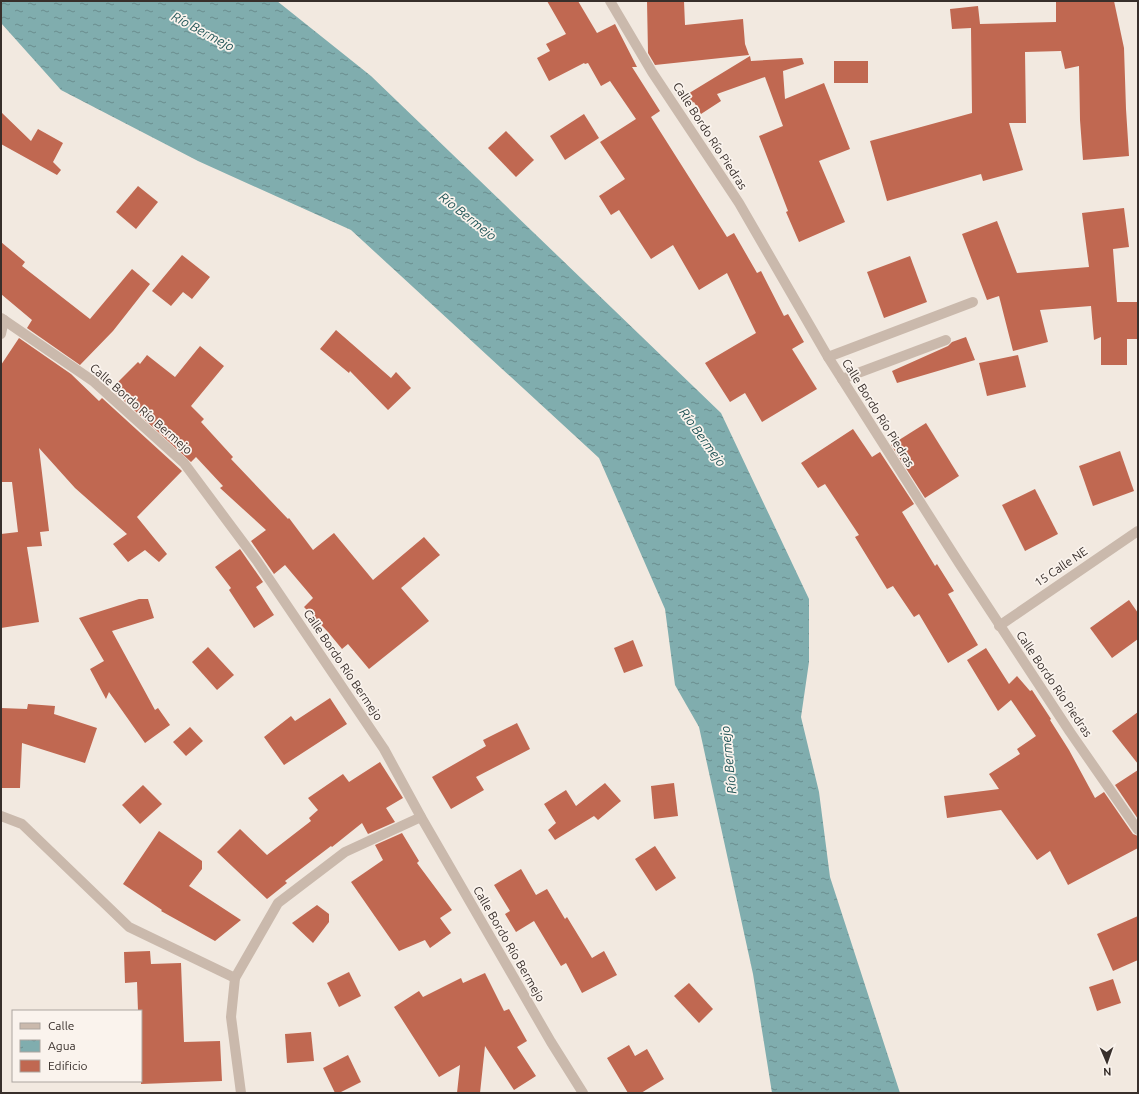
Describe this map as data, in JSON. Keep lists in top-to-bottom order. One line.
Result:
{"streets":{"street":["Calle Bordo Río Piedras","Calle Bordo Río Bermejo","15 Calle NE"]},"crossings":[["Calle Bordo Río Piedras","15 Calle NE"]],"water":["Río Bermejo"],"legend":["Calle","Agua","Edificio"],"north":"bottom"}
